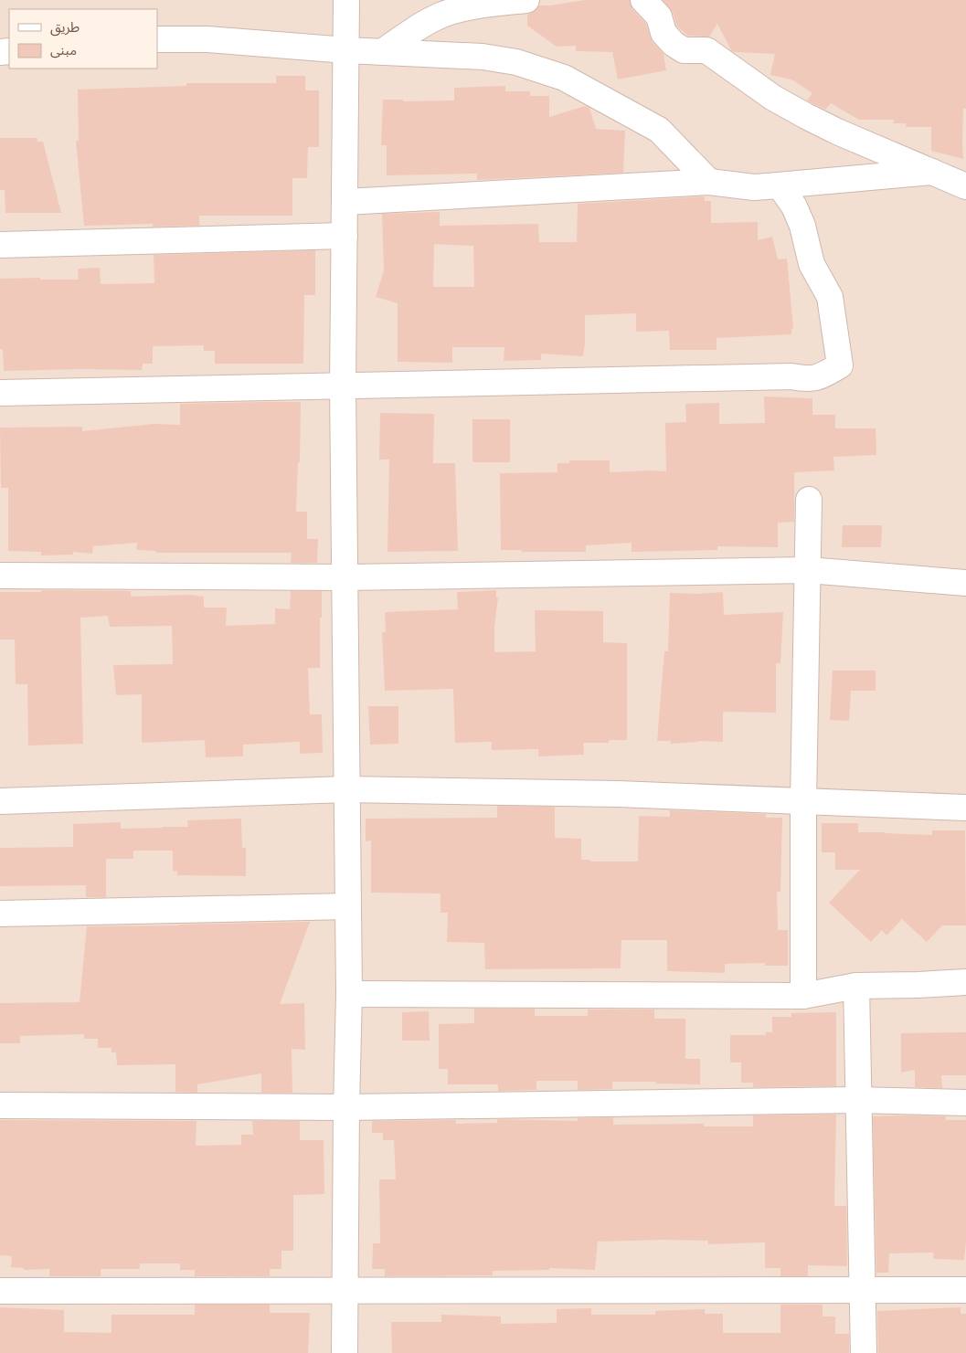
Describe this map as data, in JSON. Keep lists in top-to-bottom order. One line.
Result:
{"legend":["طريق","مبنى"]}
